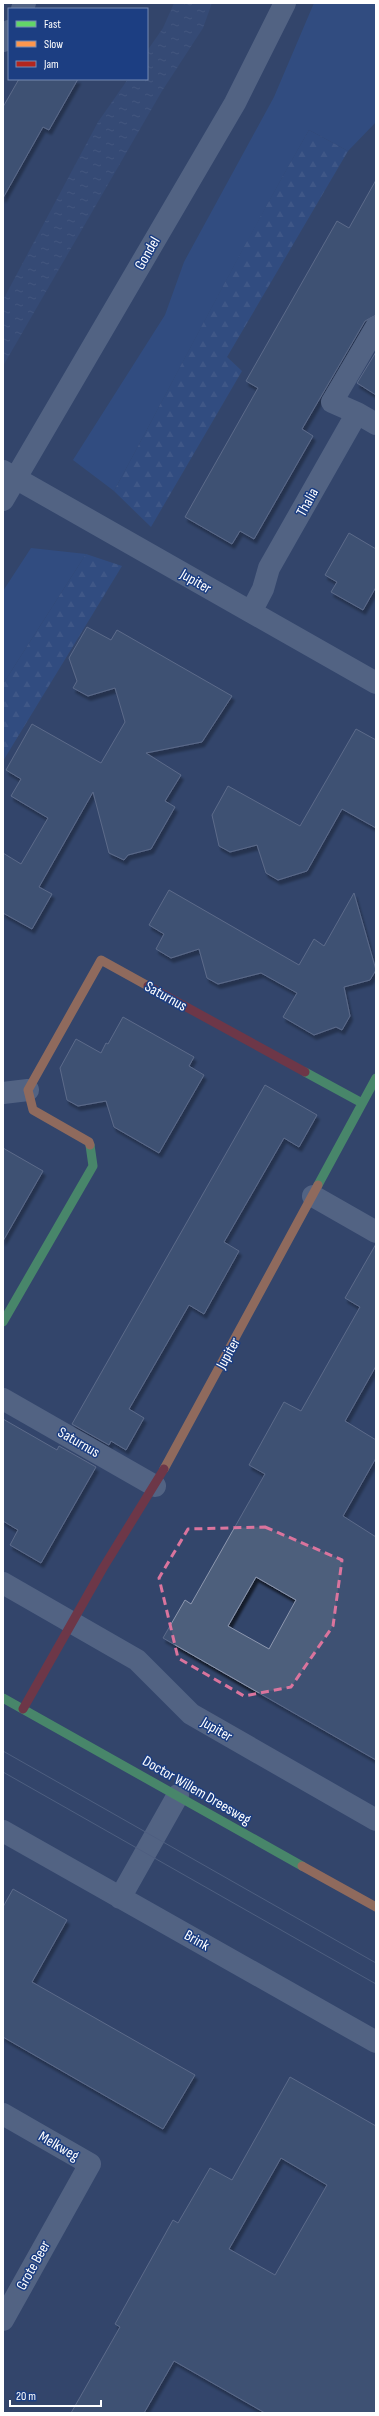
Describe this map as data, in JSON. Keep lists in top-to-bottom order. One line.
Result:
{"streets":{"street":["Gondel","Thalia","Jupiter","Saturnus","Doctor Willem Dreesweg","Brink","Melkweg","Grote Beer"]},"crossings":[["Gondel","Jupiter"],["Thalia","Jupiter"],["Jupiter","Saturnus"],["Jupiter","Doctor Willem Dreesweg"],["Melkweg","Grote Beer"]],"legend":["Fast","Slow","Jam"],"scale_bar":"20 m"}
